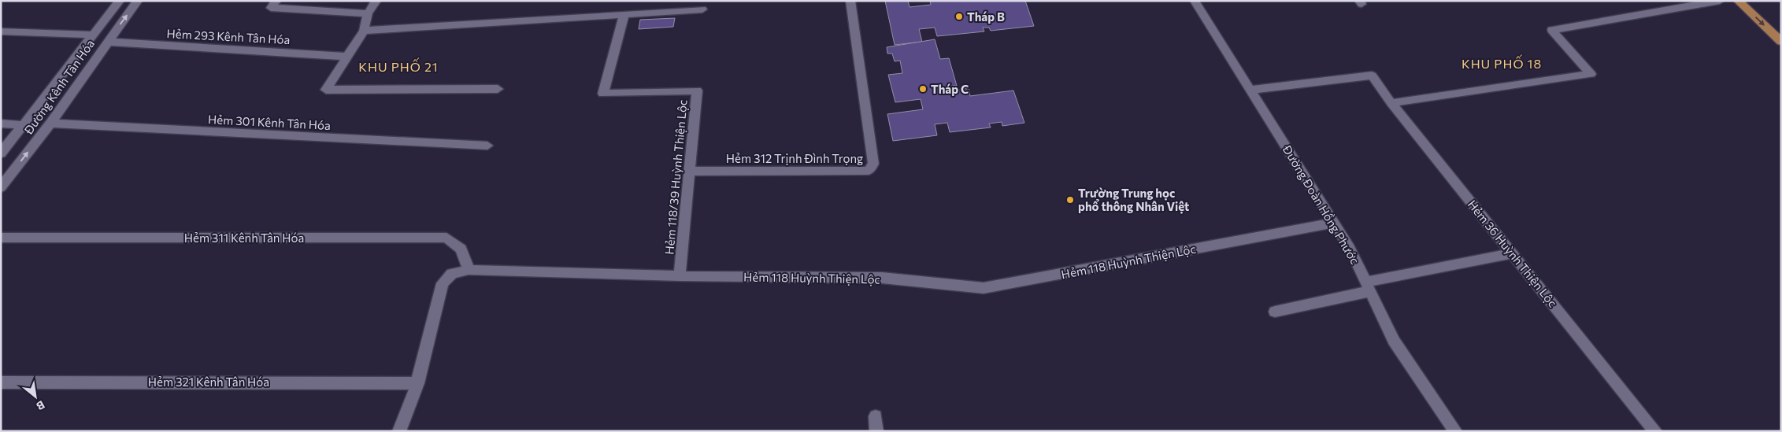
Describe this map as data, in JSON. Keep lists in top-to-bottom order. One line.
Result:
{"streets":{"street":["Hẻm 293 Kênh Tân Hóa","Đường Kênh Tân Hóa","Hẻm 301 Kênh Tân Hóa","Hẻm 312 Trịnh Đình Trọng","Hẻm 118/39 Huỳnh Thiện Lộc","Đường Đoàn Hồng Phước","Hẻm 311 Kênh Tân Hóa","Hẻm 36 Huỳnh Thiện Lộc","Hẻm 118 Huỳnh Thiện Lộc","Hẻm 321 Kênh Tân Hóa"]},"crossings":[["Hẻm 293 Kênh Tân Hóa","Đường Kênh Tân Hóa"],["Đường Kênh Tân Hóa","Hẻm 301 Kênh Tân Hóa"],["Hẻm 312 Trịnh Đình Trọng","Hẻm 118/39 Huỳnh Thiện Lộc"],["Hẻm 118/39 Huỳnh Thiện Lộc","Hẻm 118 Huỳnh Thiện Lộc"],["Đường Đoàn Hồng Phước","Hẻm 36 Huỳnh Thiện Lộc"],["Đường Đoàn Hồng Phước","Hẻm 118 Huỳnh Thiện Lộc"],["Hẻm 311 Kênh Tân Hóa","Hẻm 118 Huỳnh Thiện Lộc"],["Hẻm 118 Huỳnh Thiện Lộc","Hẻm 321 Kênh Tân Hóa"]],"districts":["KHU PHỐ 18","KHU PHỐ 21"],"places":["Tháp B","Tháp C","Trường Trung học phổ thông Nhân Việt"],"north":"bottom right"}
